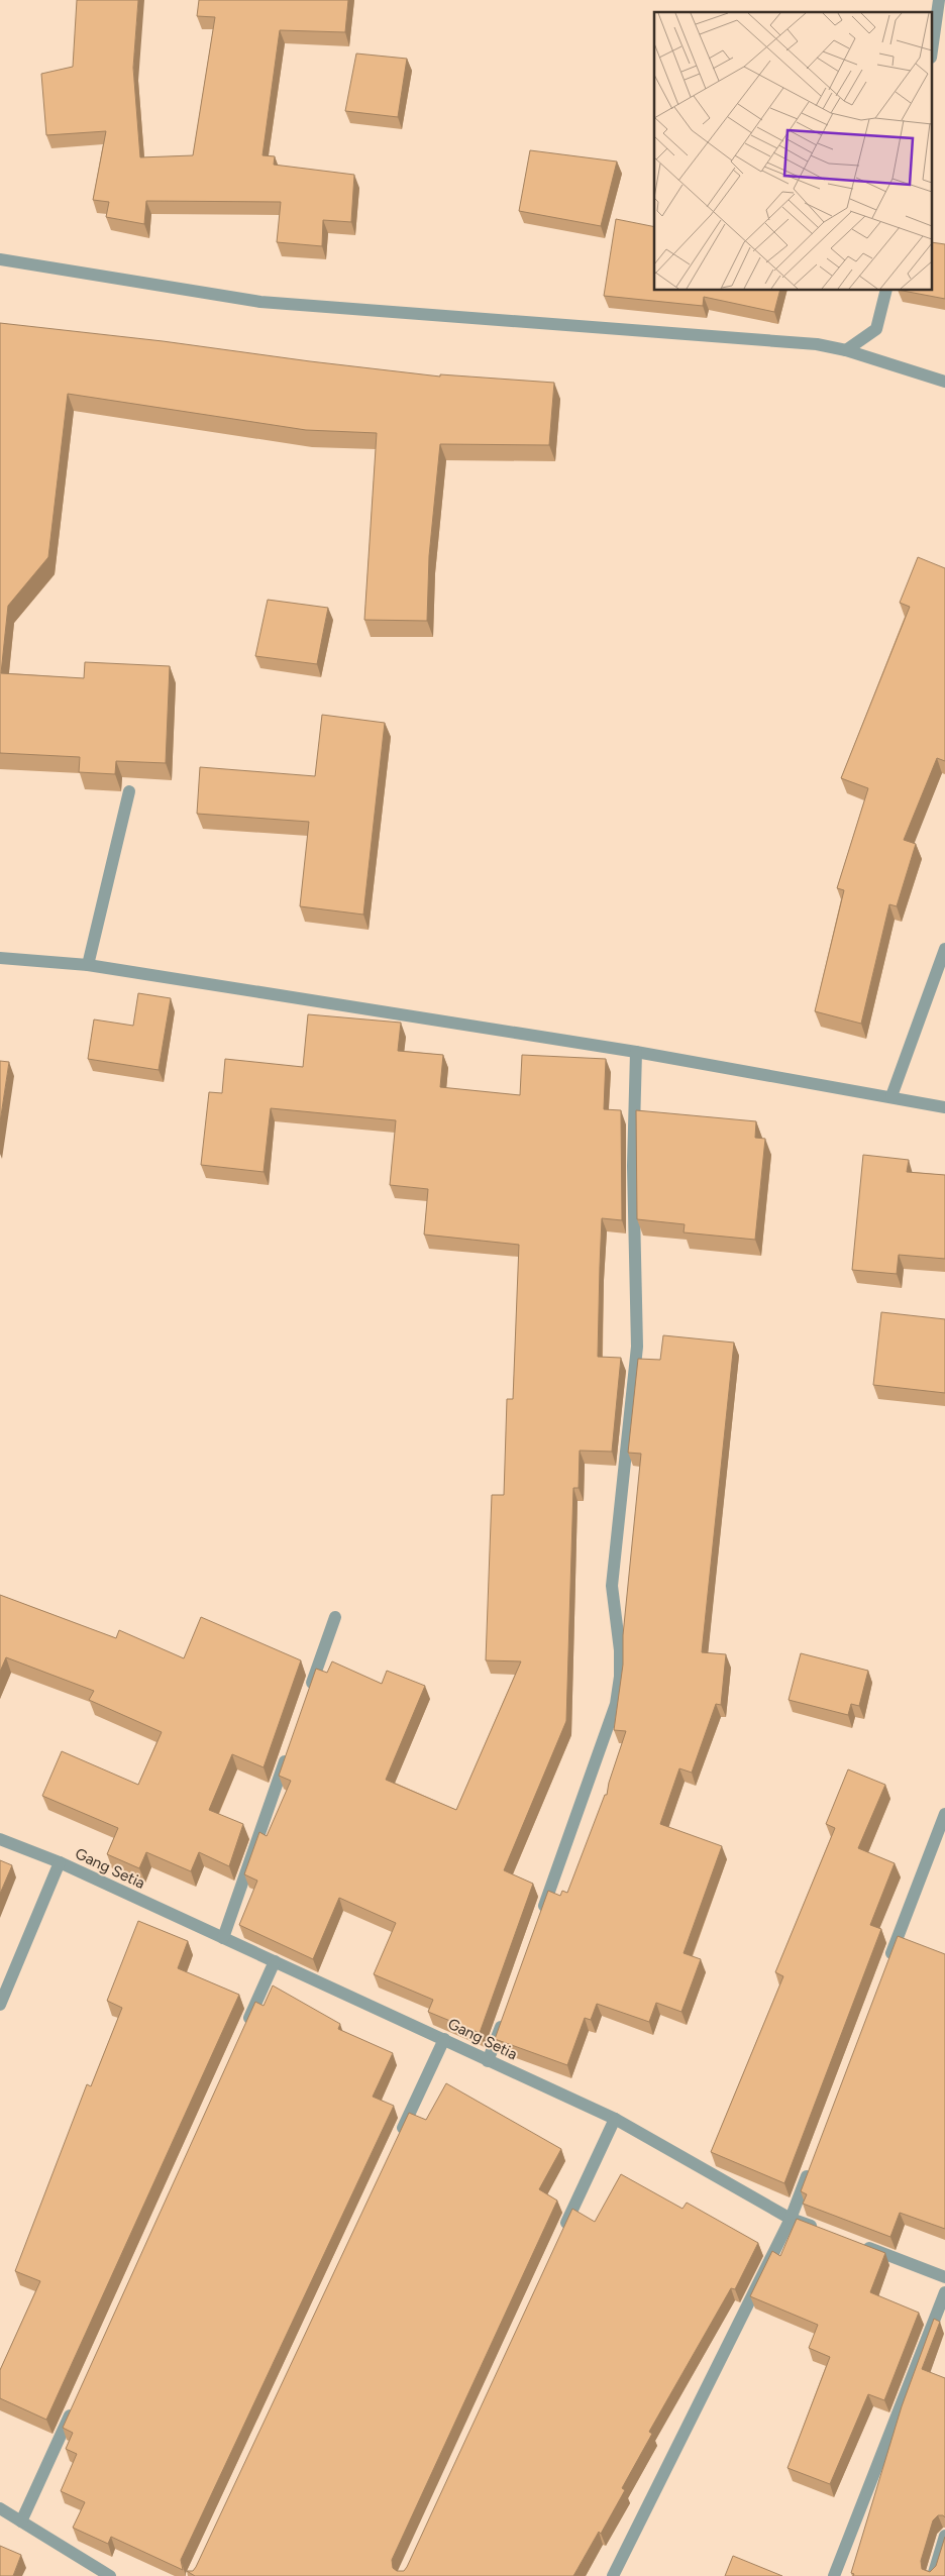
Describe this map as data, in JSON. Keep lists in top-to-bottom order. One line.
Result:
{"streets":{"street":["Gang Setia"]}}
